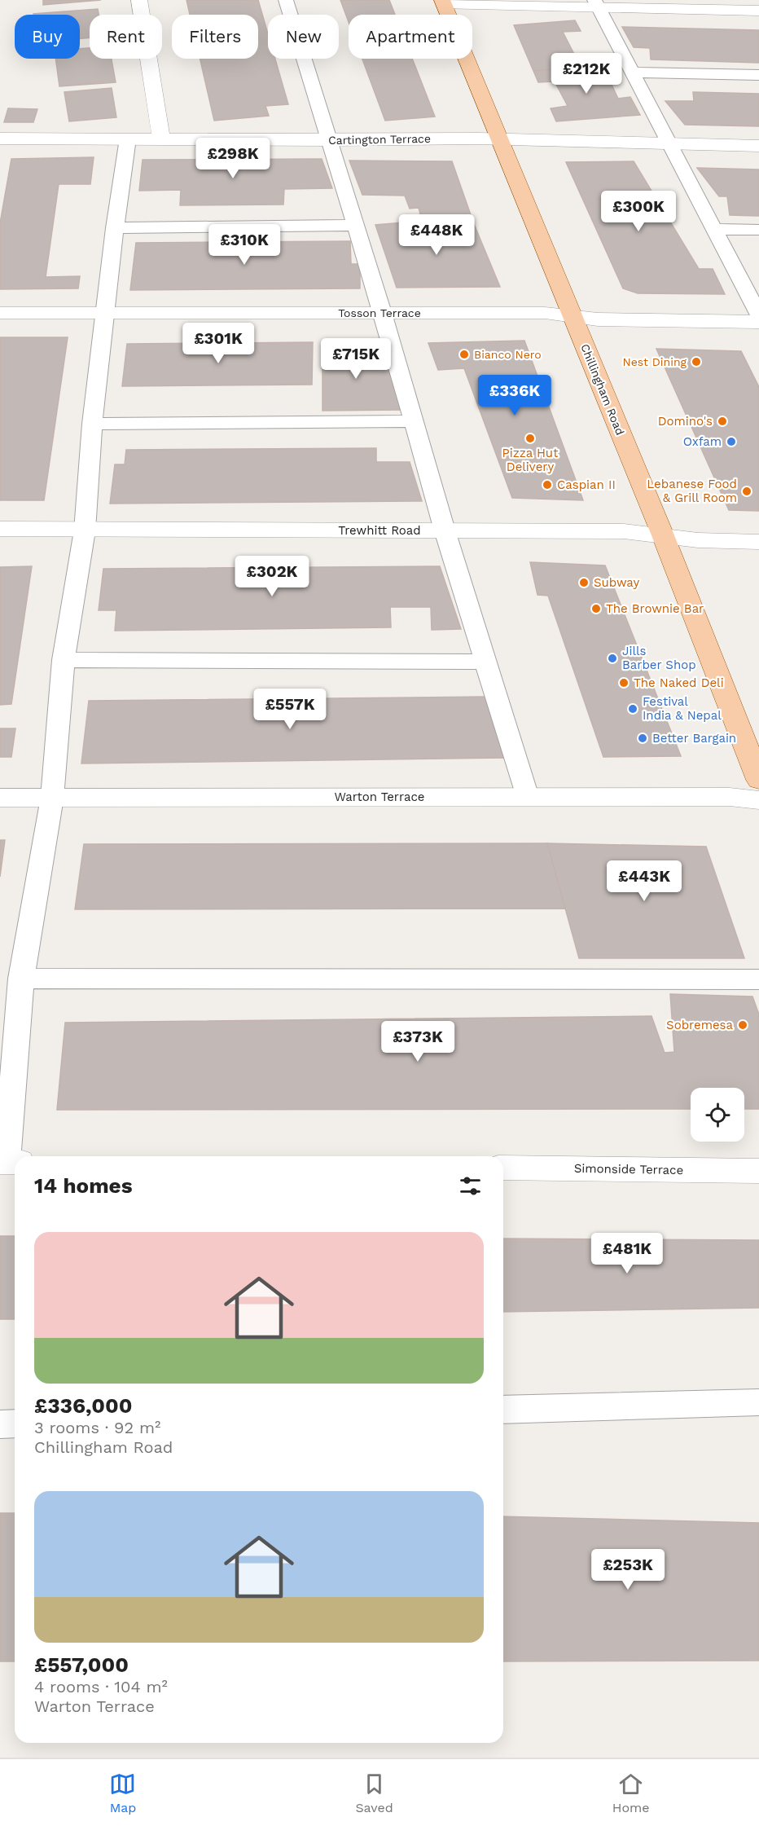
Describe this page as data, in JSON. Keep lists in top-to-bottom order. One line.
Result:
{"streets":{"main road":["Chillingham Road"],"street":["Cartington Terrace","Tosson Terrace","Trewhitt Road","Warton Terrace","Simonside Terrace"]},"crossings":[["Cartington Terrace","Chillingham Road"],["Tosson Terrace","Chillingham Road"],["Chillingham Road","Trewhitt Road"]],"places":["Bianco Nero","Nest Dining","Domino's","Pizza Hut Delivery","Oxfam","Caspian II","Lebanese Food & Grill Room","Subway","The Brownie Bar","Jills Barber Shop","The Naked Deli","Festival India & Nepal","Better Bargain","Sobremesa"],"page":{"chip":["Buy","Rent","Filters","New","Apartment"],"price":["£212K","£298K","£300K","£448K","£310K","£301K","£715K","£336K","£302K","£557K","£443K","£373K","£481K","£253K"],"heading":"14 homes","list":[{"name":"£336,000","note":"3 rooms · 92 m² · Chillingham Road"},{"name":"£557,000","note":"4 rooms · 104 m² · Warton Terrace"}],"tabs":["Map","Saved","Home"]}}
